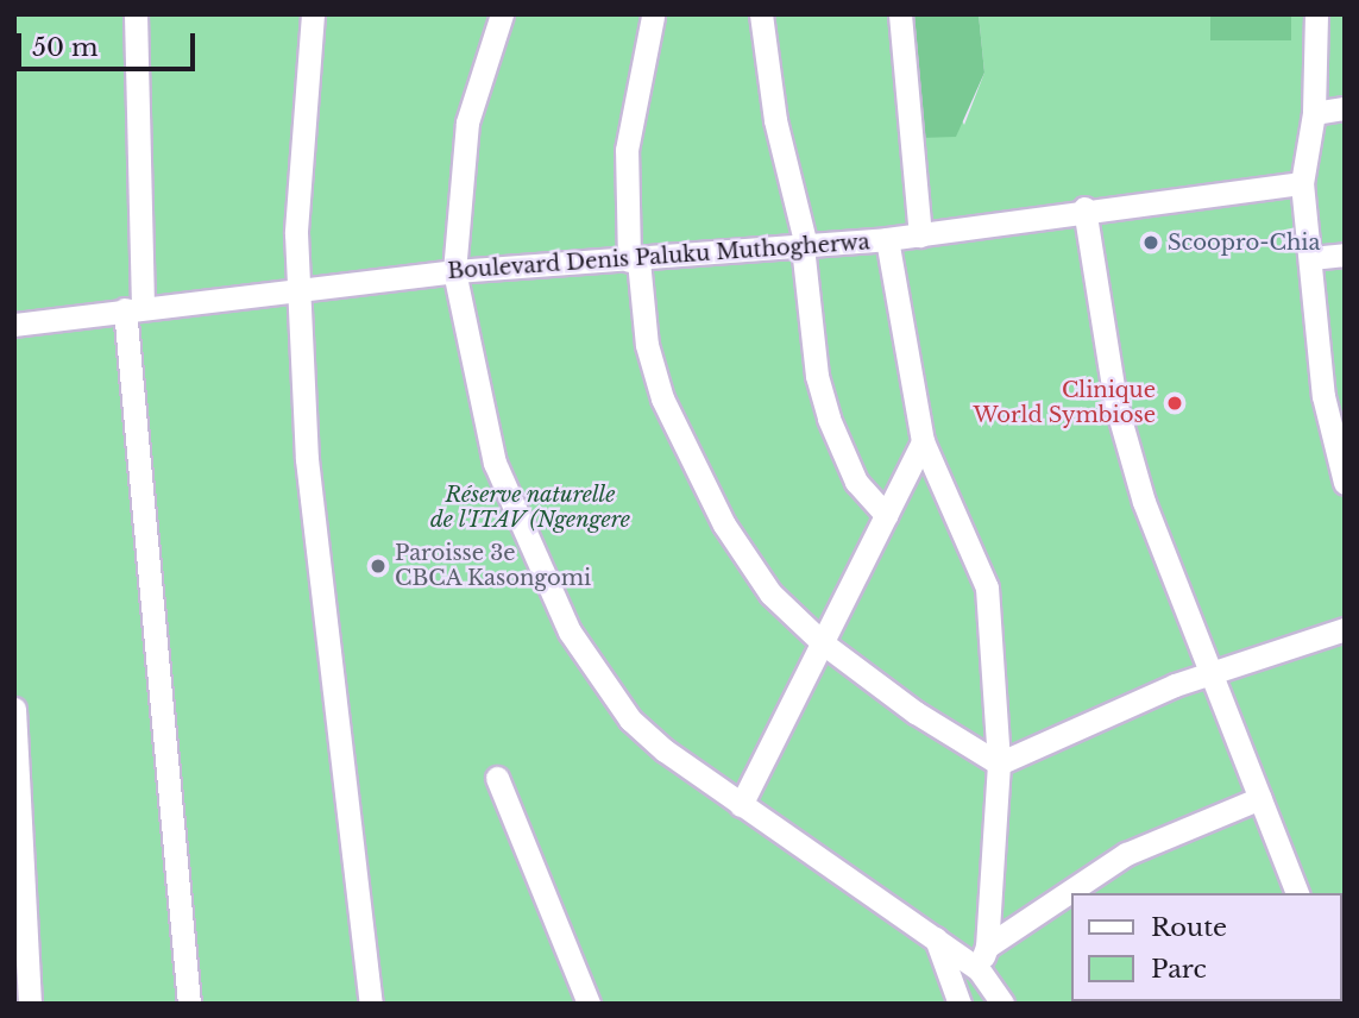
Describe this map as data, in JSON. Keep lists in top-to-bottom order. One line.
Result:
{"streets":{"street":["Boulevard Denis Paluku Muthogherwa"]},"parks":["Réserve naturelle de l'ITAV (Ngengere"],"places":["Scoopro-Chia","Clinique World Symbiose","Paroisse 3e CBCA Kasongomi"],"legend":["Route","Parc"],"scale_bar":"50 m"}
